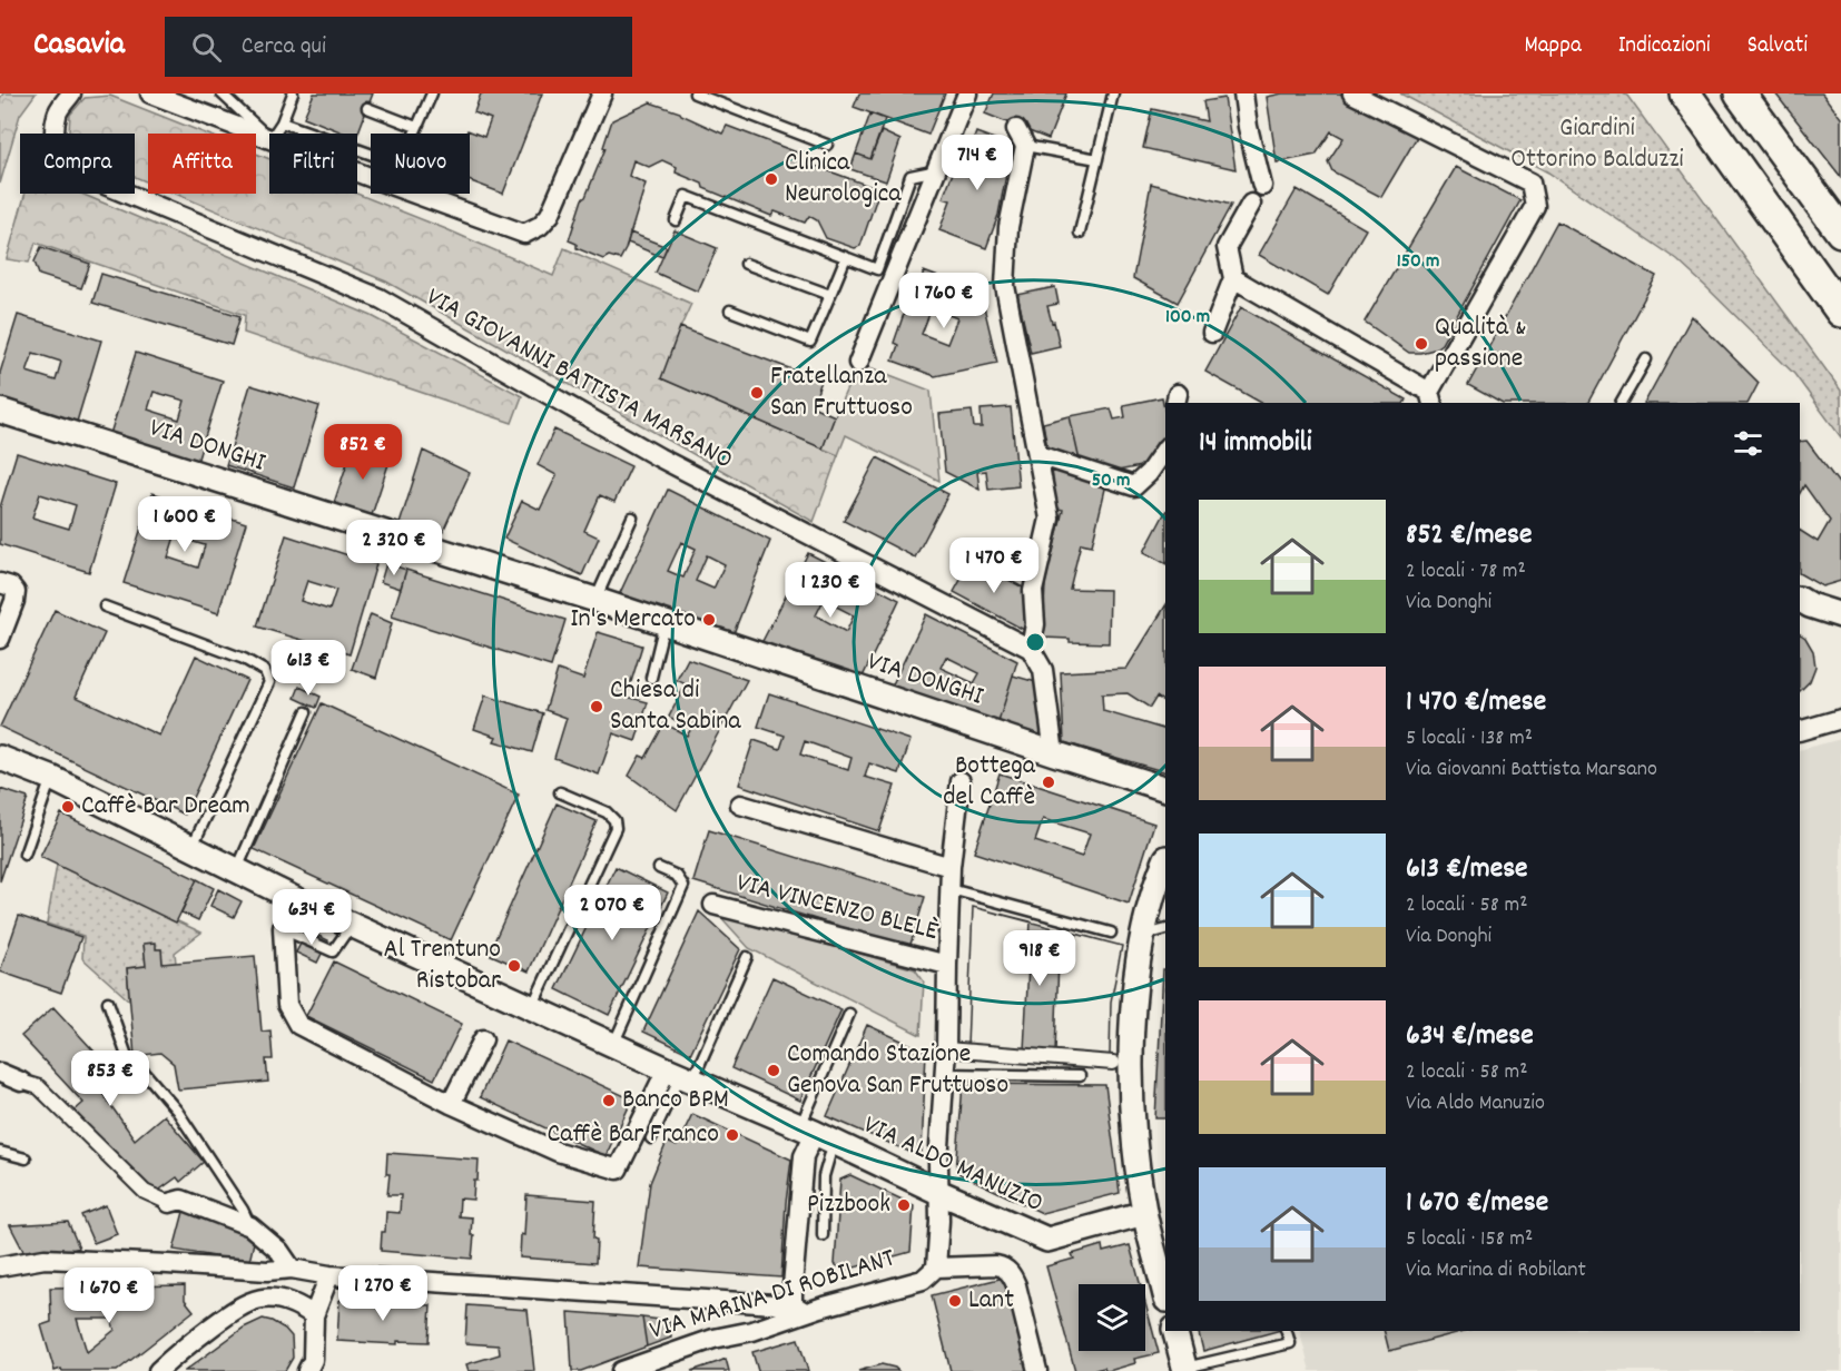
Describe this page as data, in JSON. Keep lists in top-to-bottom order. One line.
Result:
{"streets":{"street":["VIA GIOVANNI BATTISTA MARSANO","VIA DONGHI","VIA VINCENZO BLELÈ","VIA ALDO MANUZIO","VIA MARINA DI ROBILANT"]},"crossings":[["VIA VINCENZO BLELÈ","VIA ALDO MANUZIO"],["VIA VINCENZO BLELÈ","VIA MARINA DI ROBILANT"],["VIA ALDO MANUZIO","VIA MARINA DI ROBILANT"]],"parks":["Giardini Ottorino Balduzzi"],"places":["Clinica Neurologica","Qualità & passione","Fratellanza San Fruttuoso","In's Mercato","Chiesa di Santa Sabina","Bottega del Caffè","Caffè Bar Dream","Al Trentuno Ristobar","Comando Stazione Genova San Fruttuoso","Banco BPM","Caffè Bar Franco","Pizzbook","Lant"],"page":{"header":"Casavia","search":"Cerca qui","nav":["Mappa","Indicazioni","Salvati"],"chip":["Compra","Affitta","Filtri","Nuovo"],"price":["714 €","1 760 €","852 €","1 600 €","2 320 €","1 470 €","1 230 €","613 €","2 070 €","634 €","918 €","853 €","1 270 €","1 670 €"],"heading":"14 immobili","list":[{"name":"852 €/mese","note":"2 locali · 78 m² · Via Donghi"},{"name":"1 470 €/mese","note":"5 locali · 138 m² · Via Giovanni Battista Marsano"},{"name":"613 €/mese","note":"2 locali · 58 m² · Via Donghi"},{"name":"634 €/mese","note":"2 locali · 58 m² · Via Aldo Manuzio"},{"name":"1 670 €/mese","note":"5 locali · 158 m² · Via Marina di Robilant"}]},"rings":["150 m","100 m","50 m"]}
